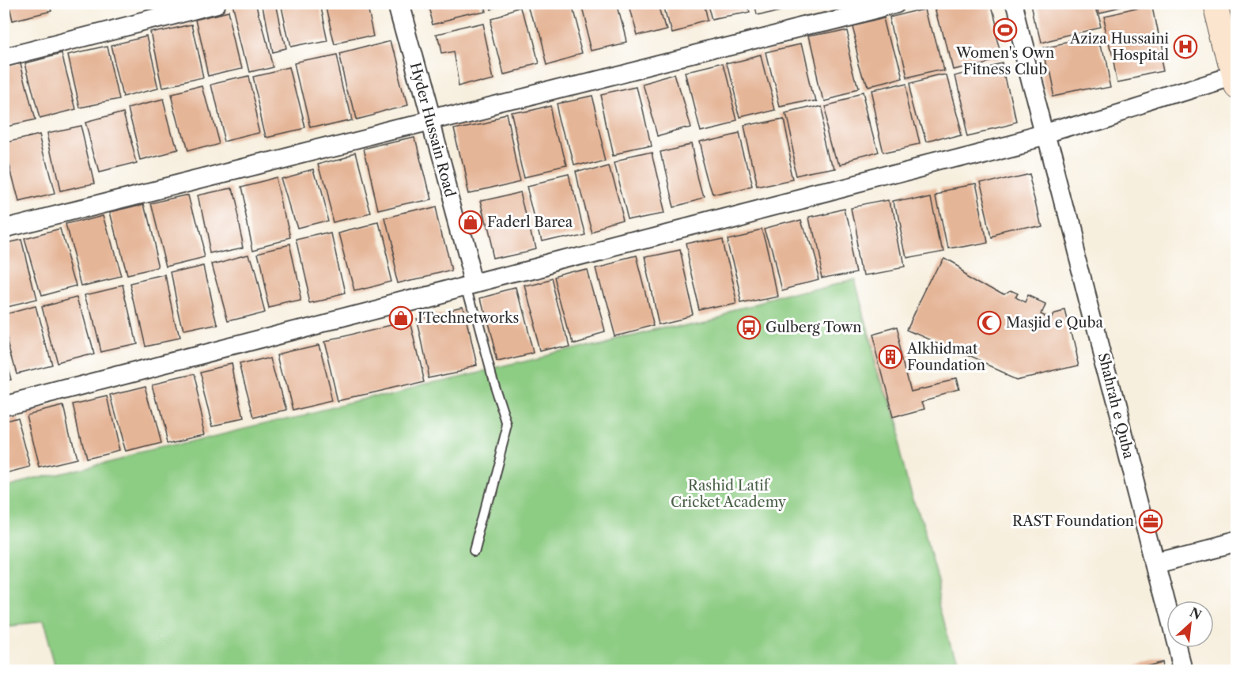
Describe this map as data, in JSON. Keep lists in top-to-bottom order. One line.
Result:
{"streets":{"street":["Hyder Hussain Road","Shahrah e Quba"]},"parks":["Rashid Latif Cricket Academy"],"places":{"sports":["Women's Own Fitness Club"],"hospital":["Aziza Hussaini Hospital"],"shop":["Faderl Barea","ITechnetworks"],"mosque":["Masjid e Quba"],"bus stop":["Gulberg Town"],"building":["Alkhidmat Foundation"],"office":["RAST Foundation"]},"north":"top right"}
